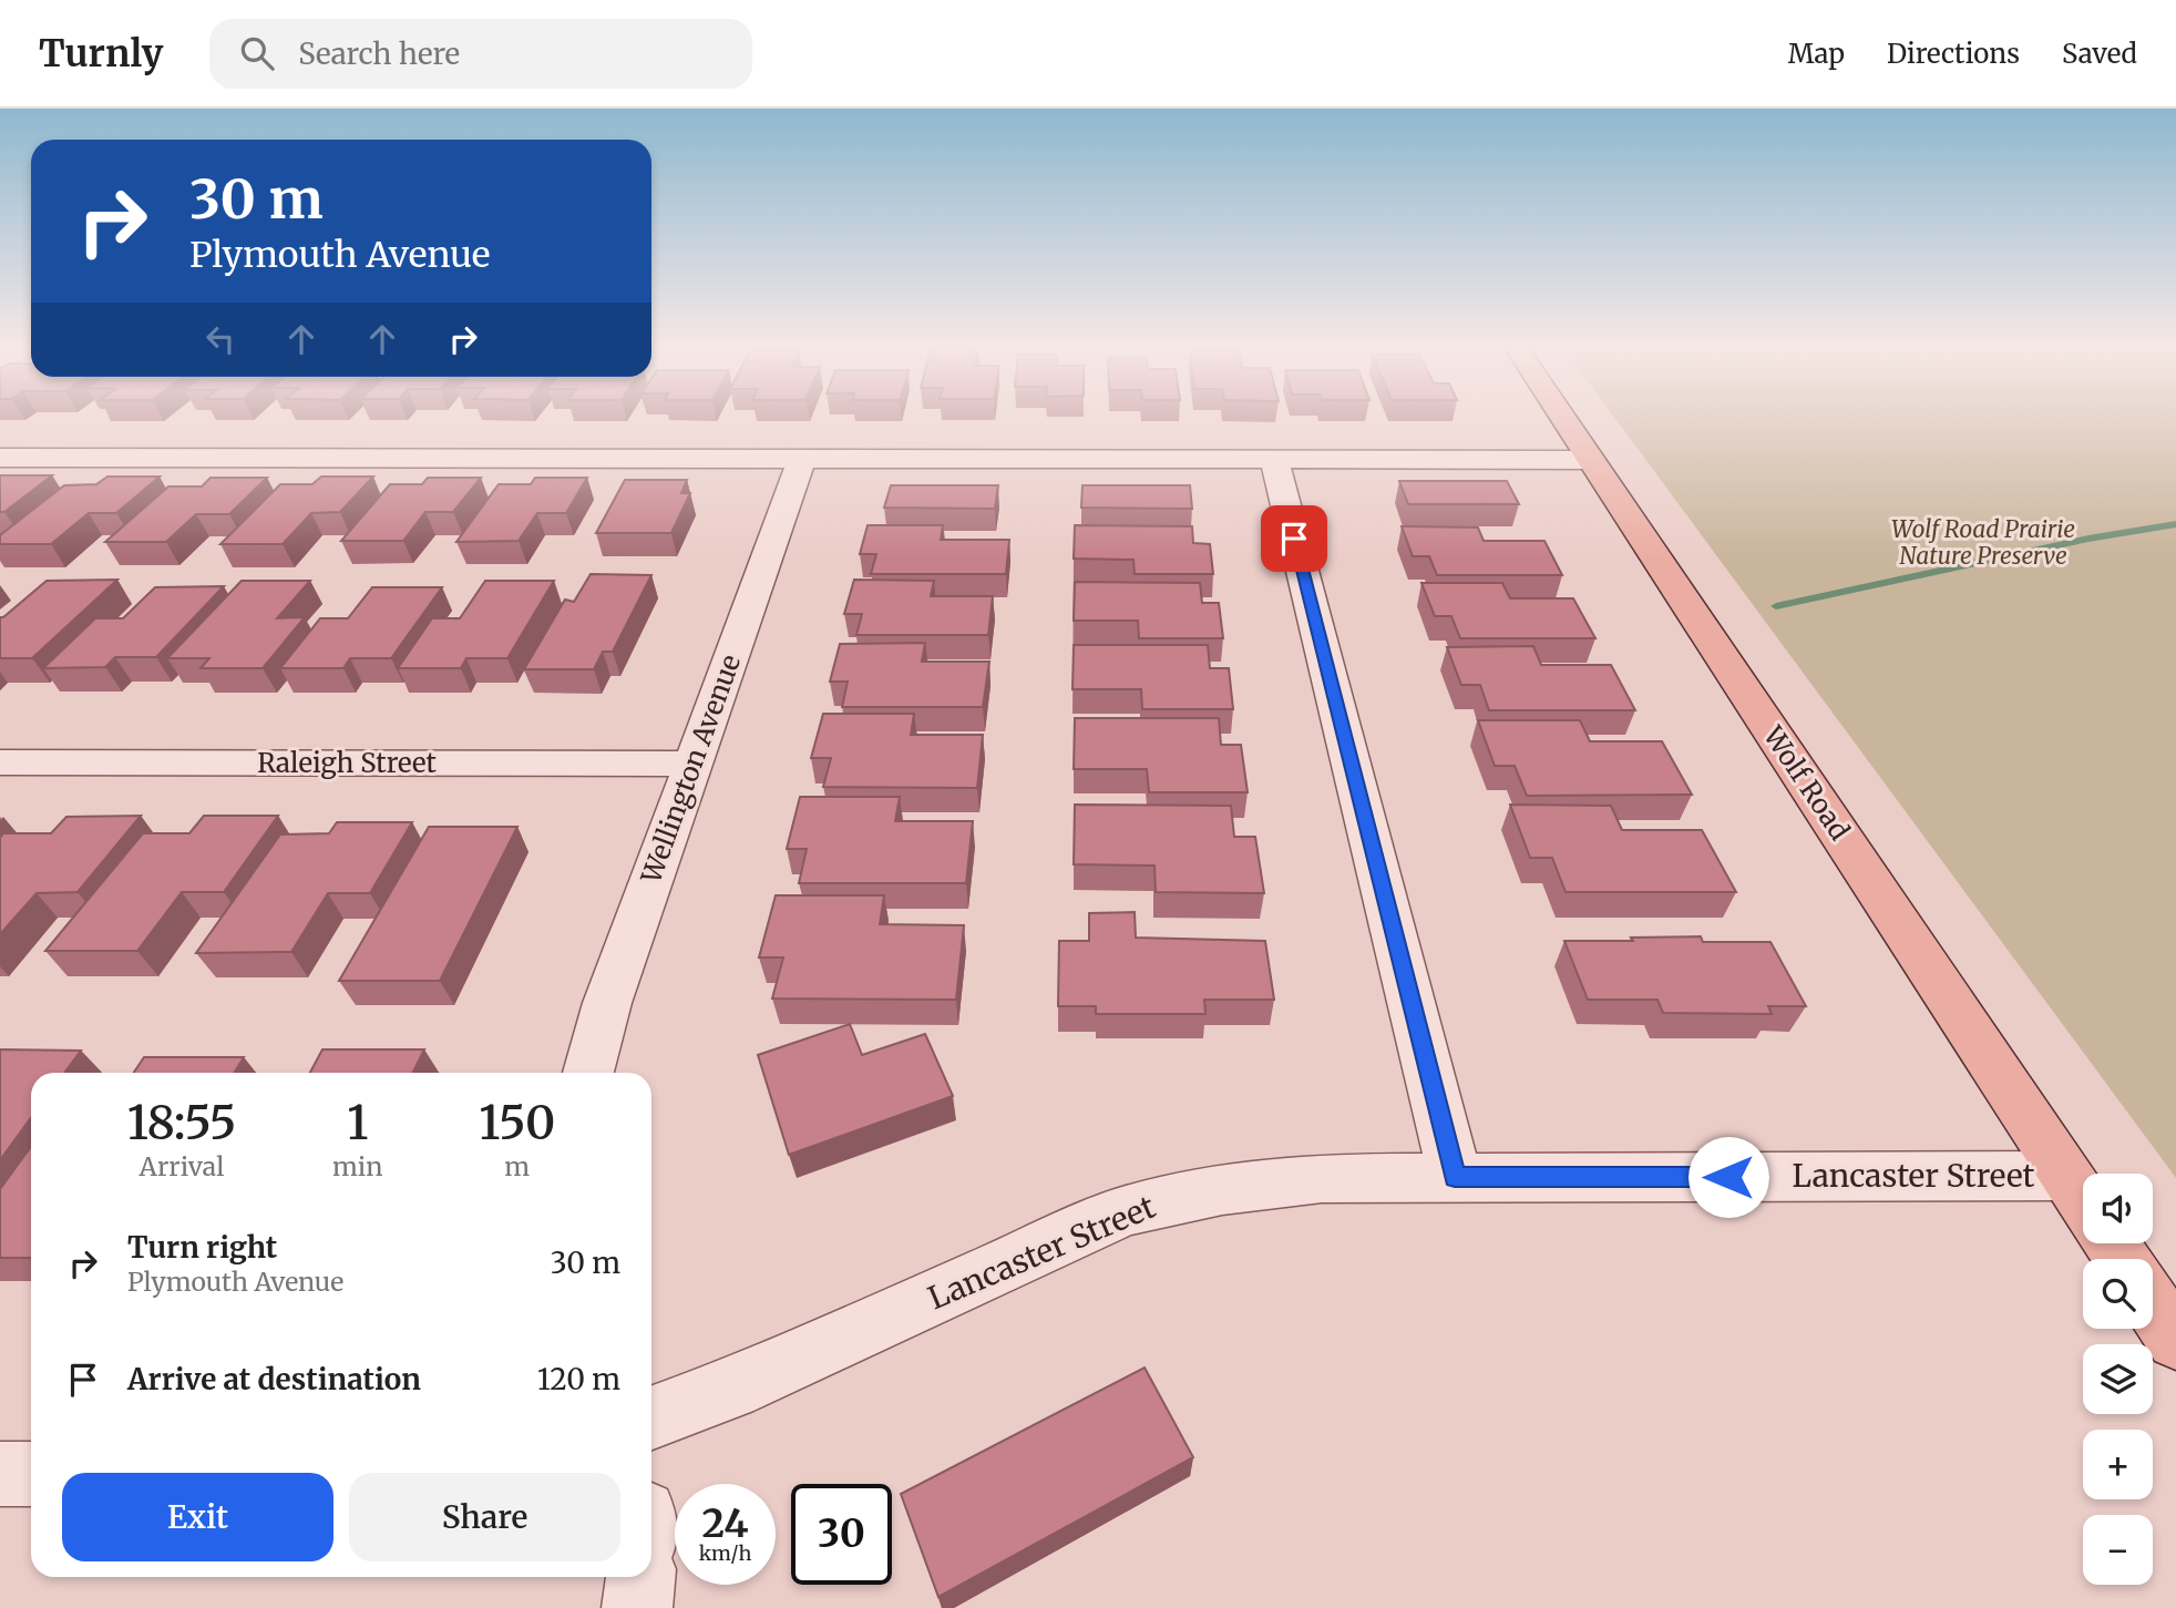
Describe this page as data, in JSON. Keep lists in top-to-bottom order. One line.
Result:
{"streets":{"main road":["Wolf Road"],"street":["Raleigh Street","Wellington Avenue","Lancaster Street"]},"crossings":[["Raleigh Street","Wellington Avenue"],["Wolf Road","Lancaster Street"]],"parks":["Wolf Road Prairie Nature Preserve"],"page":{"header":"Turnly","search":"Search here","nav":["Map","Directions","Saved"],"turn":["30 m","Plymouth Avenue"],"eta":["18:55","Arrival","1","min","150","m"],"map_buttons":["+","−"],"list":[{"name":"Turn right","note":"Plymouth Avenue","value":"30 m"},{"name":"Arrive at destination","value":"120 m"}],"buttons":["Exit","Share"],"speed":"24 km/h","limit":"30"}}
